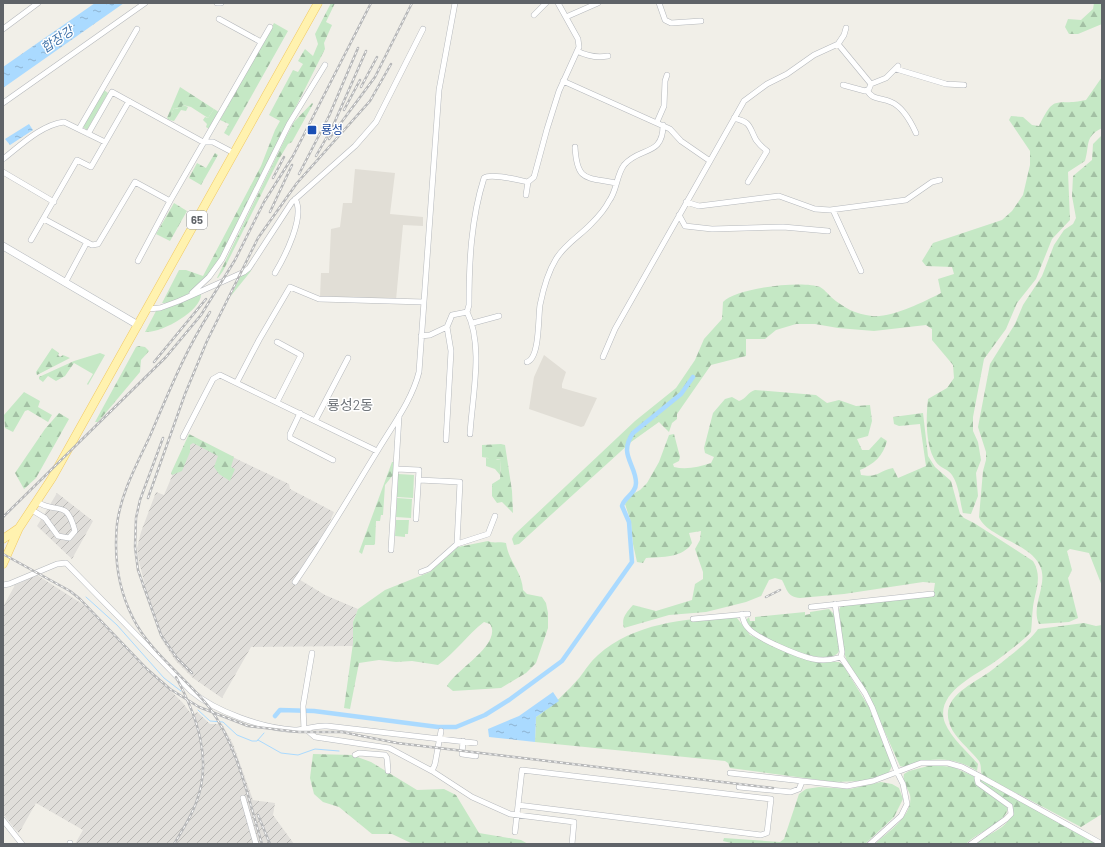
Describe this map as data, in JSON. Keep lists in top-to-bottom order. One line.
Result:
{"streets":{"main road":["65"]},"districts":["룡성2동"],"water":["합장강"],"places":{"transit":["룡성"]}}
